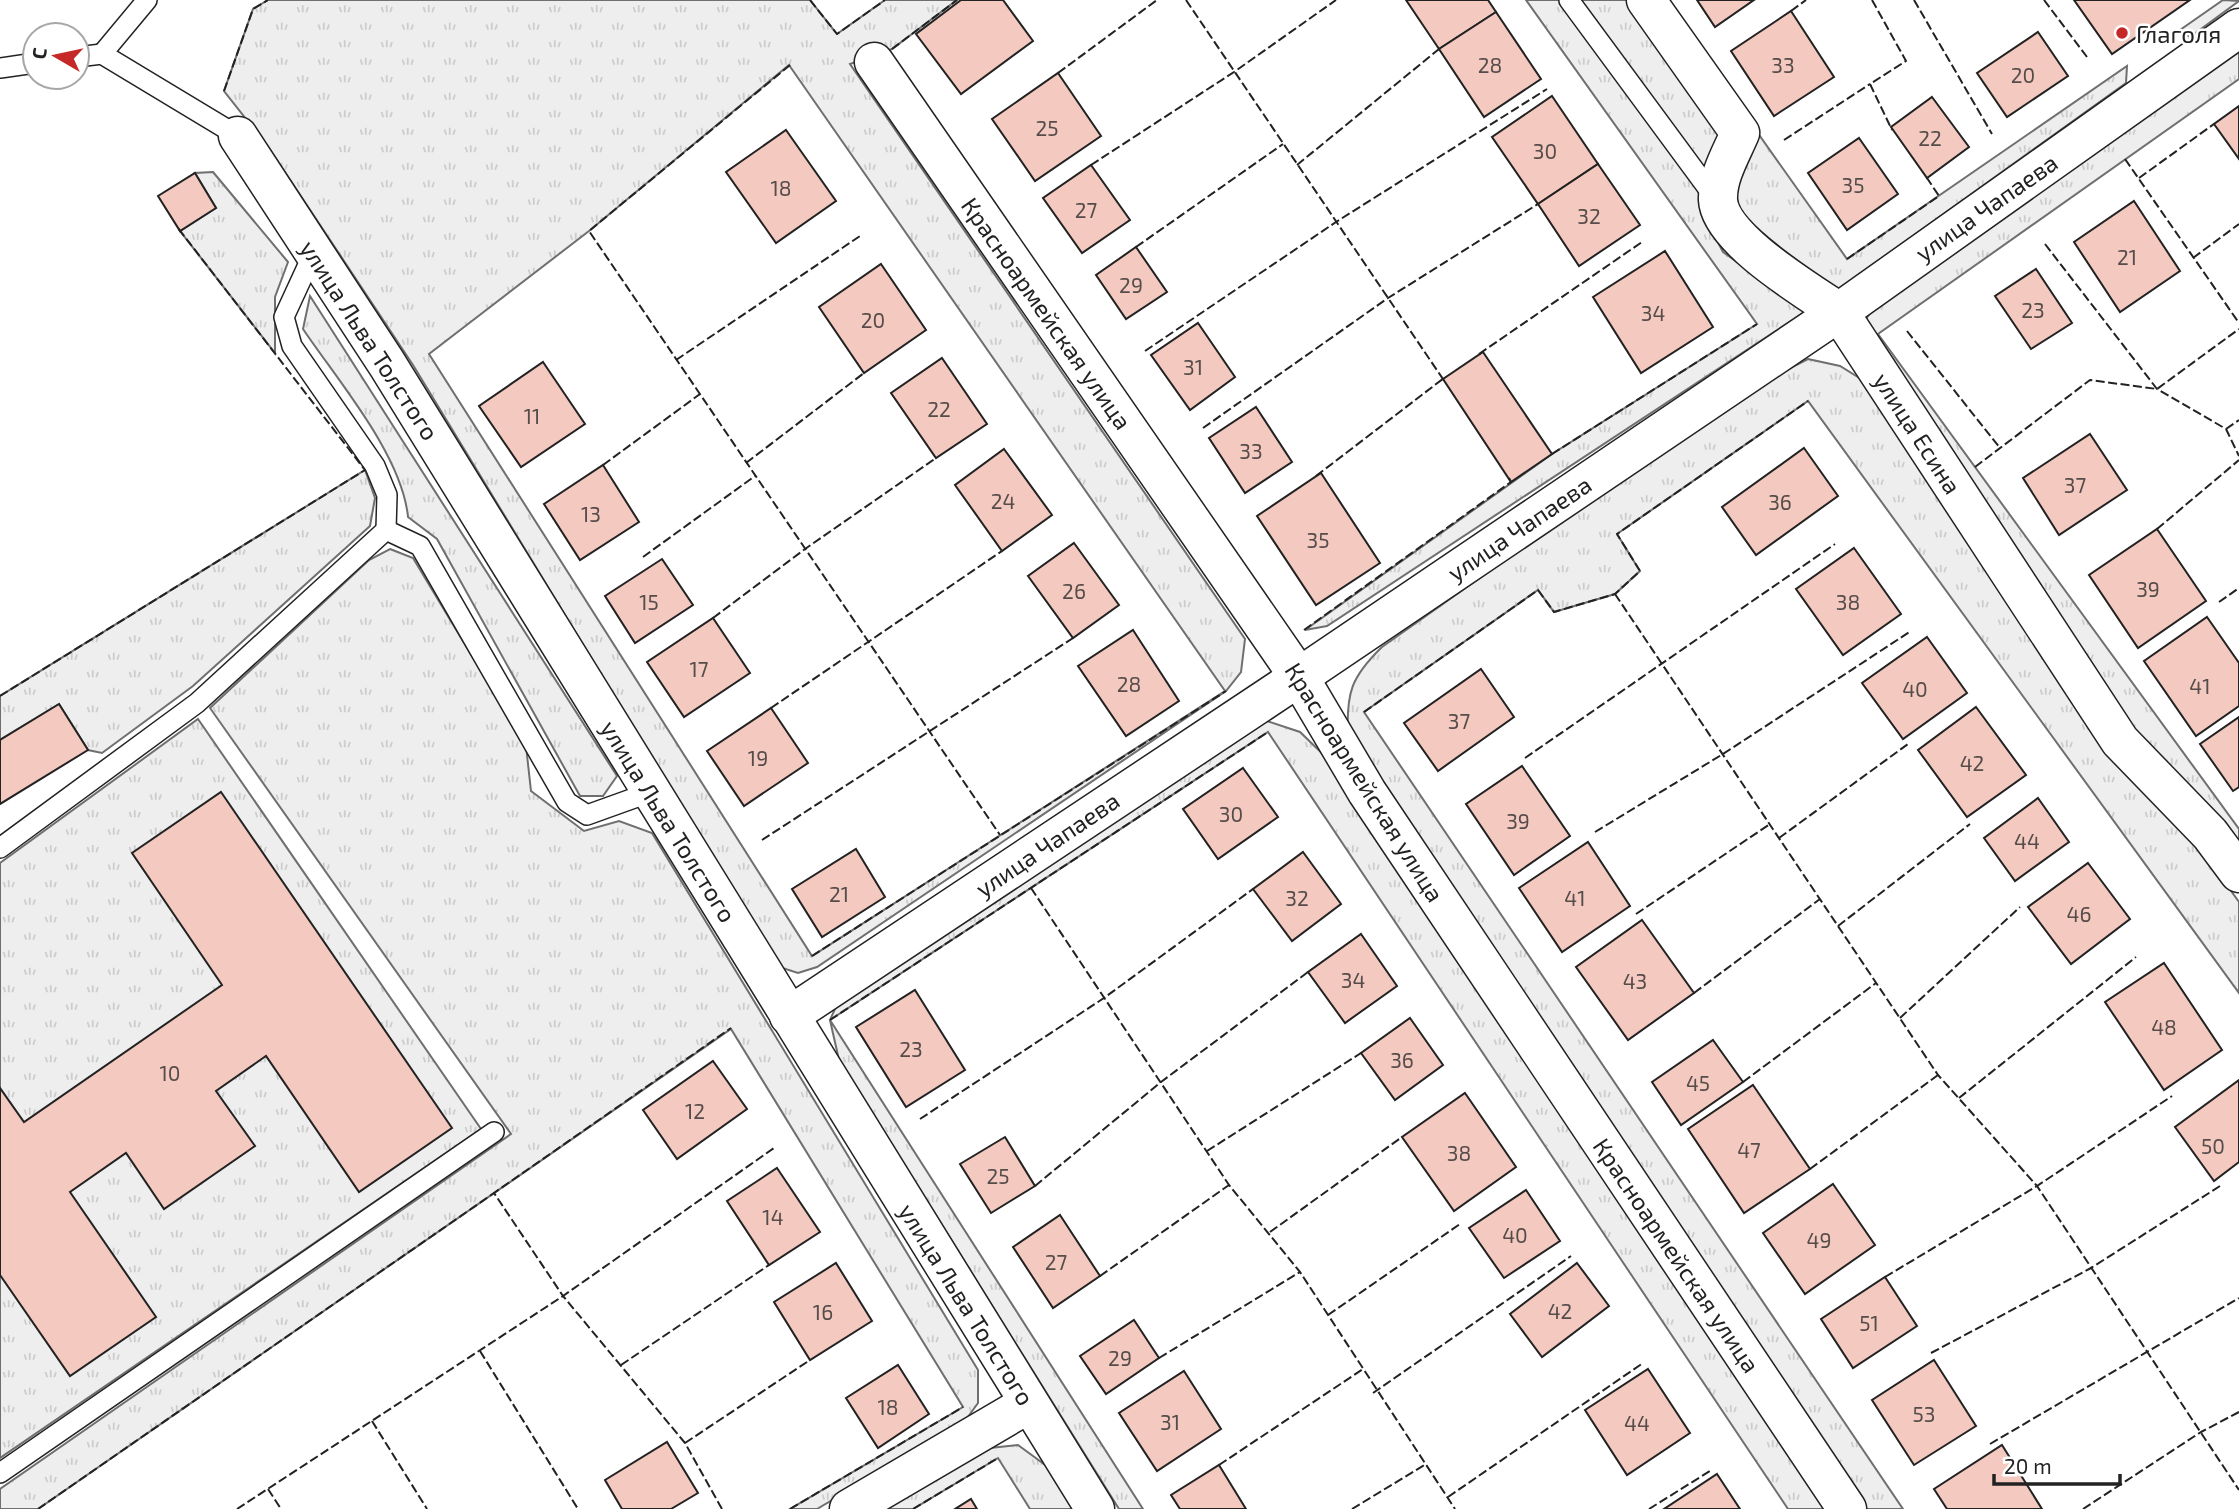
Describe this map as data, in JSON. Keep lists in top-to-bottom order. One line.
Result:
{"streets":{"street":["улица Чапаева","Красноармейская улица","улица Льва Толстого","улица Есина"]},"crossings":[["улица Чапаева","Красноармейская улица"],["улица Чапаева","улица Льва Толстого"],["улица Чапаева","улица Есина"]],"places":["Глаголя"],"house_numbers":["28","33","20","25","22","30","35","18","27","32","21","29","23","34","20","31","22","11","33","37","24","36","13","35","39","26","15","38","17","28","41","40","37","19","42","30","39","44","21","32","41","46","34","43","48","23","36","10","45","12","50","47","38","25","14","40","49","27","42","16","51","29","18","53","31","44"],"scale_bar":"20 m","north":"left"}
